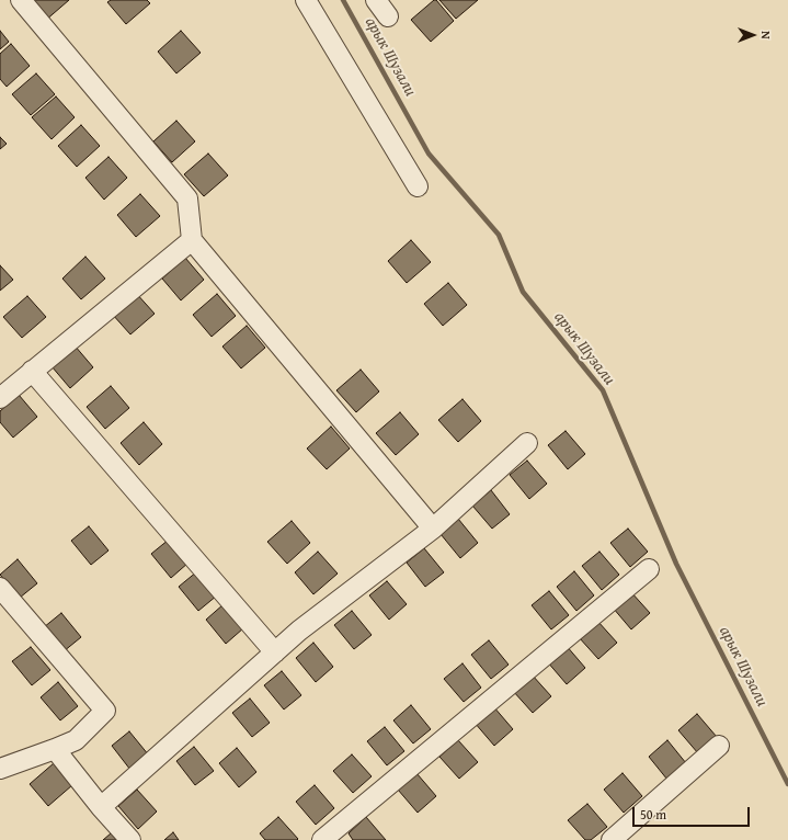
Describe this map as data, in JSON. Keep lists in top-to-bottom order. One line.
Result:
{"water":["арык Шузали"],"scale_bar":"50 m","north":"right"}
